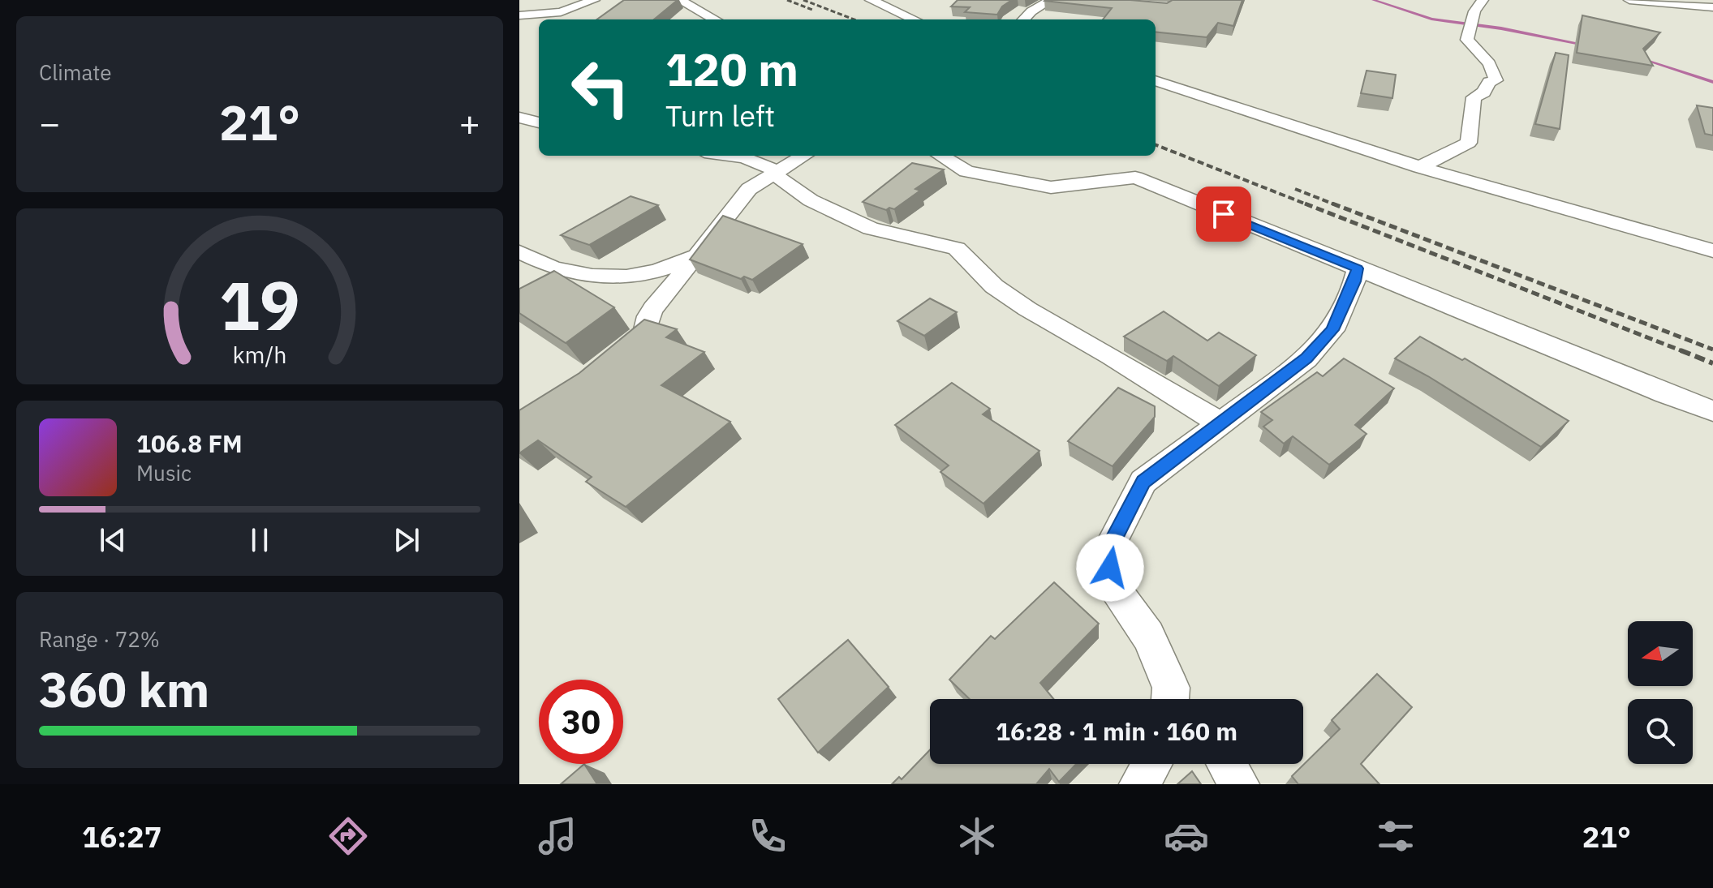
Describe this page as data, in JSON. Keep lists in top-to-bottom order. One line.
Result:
{"north":"left","page":{"tile":["Climate",["Range · 72%","360 km"]],"turn":["120 m","Turn left"],"heat":["−","21°","+"],"song":["106.8 FM","Music"],"limit":"30","trip":"16:28 · 1 min · 160 m","tabs":["16:27","21°"],"gauge":["19","km/h"]}}
